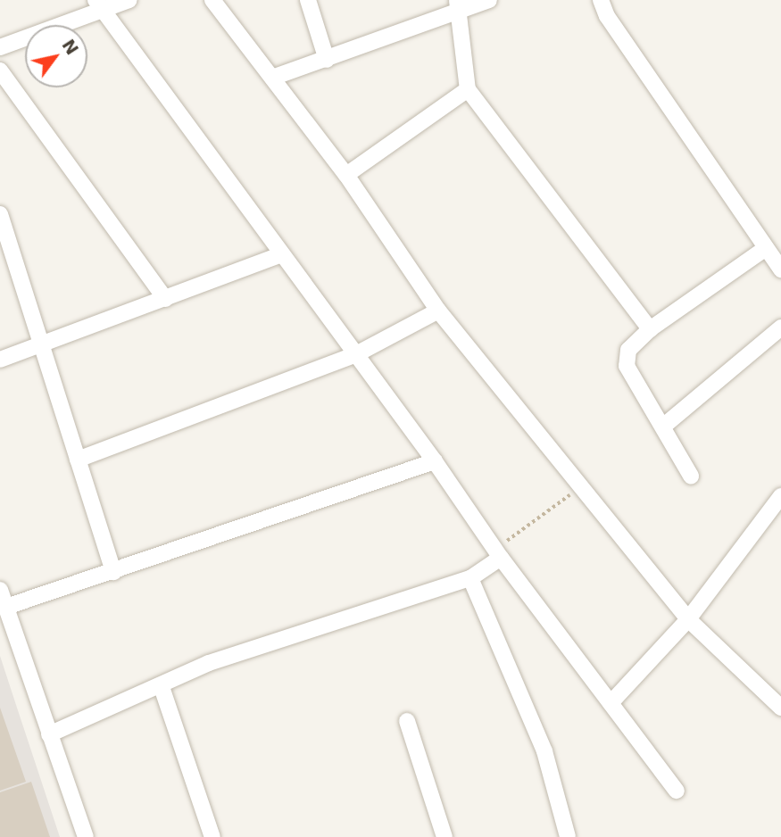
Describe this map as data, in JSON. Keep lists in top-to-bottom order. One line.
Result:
{"north":"top right"}
